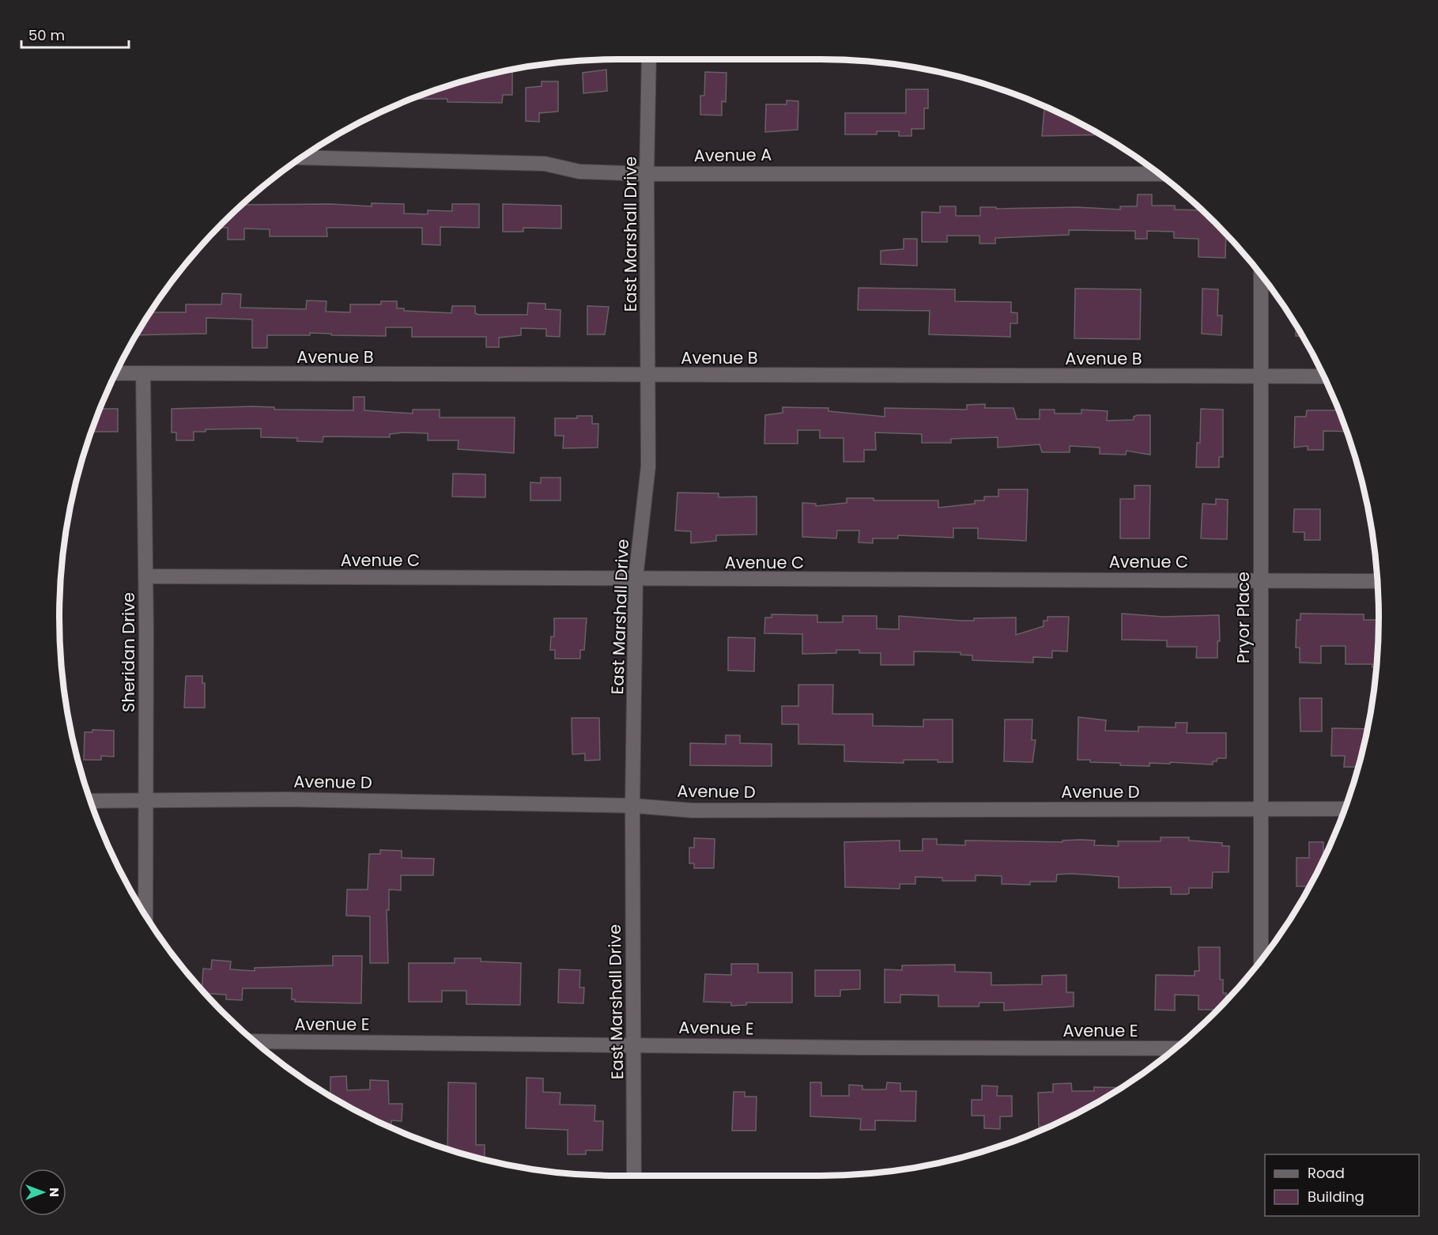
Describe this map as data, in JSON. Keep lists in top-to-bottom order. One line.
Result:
{"streets":{"street":["Avenue A","East Marshall Drive","Avenue B","Avenue C","Pryor Place","Sheridan Drive","Avenue D","Avenue E"]},"crossings":[["Avenue A","East Marshall Drive"],["East Marshall Drive","Avenue B"],["East Marshall Drive","Avenue C"],["East Marshall Drive","Avenue D"],["East Marshall Drive","Avenue E"],["Avenue B","Pryor Place"],["Avenue B","Sheridan Drive"],["Avenue C","Pryor Place"],["Avenue C","Sheridan Drive"],["Pryor Place","Avenue D"],["Sheridan Drive","Avenue D"]],"legend":["Road","Building"],"scale_bar":"50 m","north":"right"}
